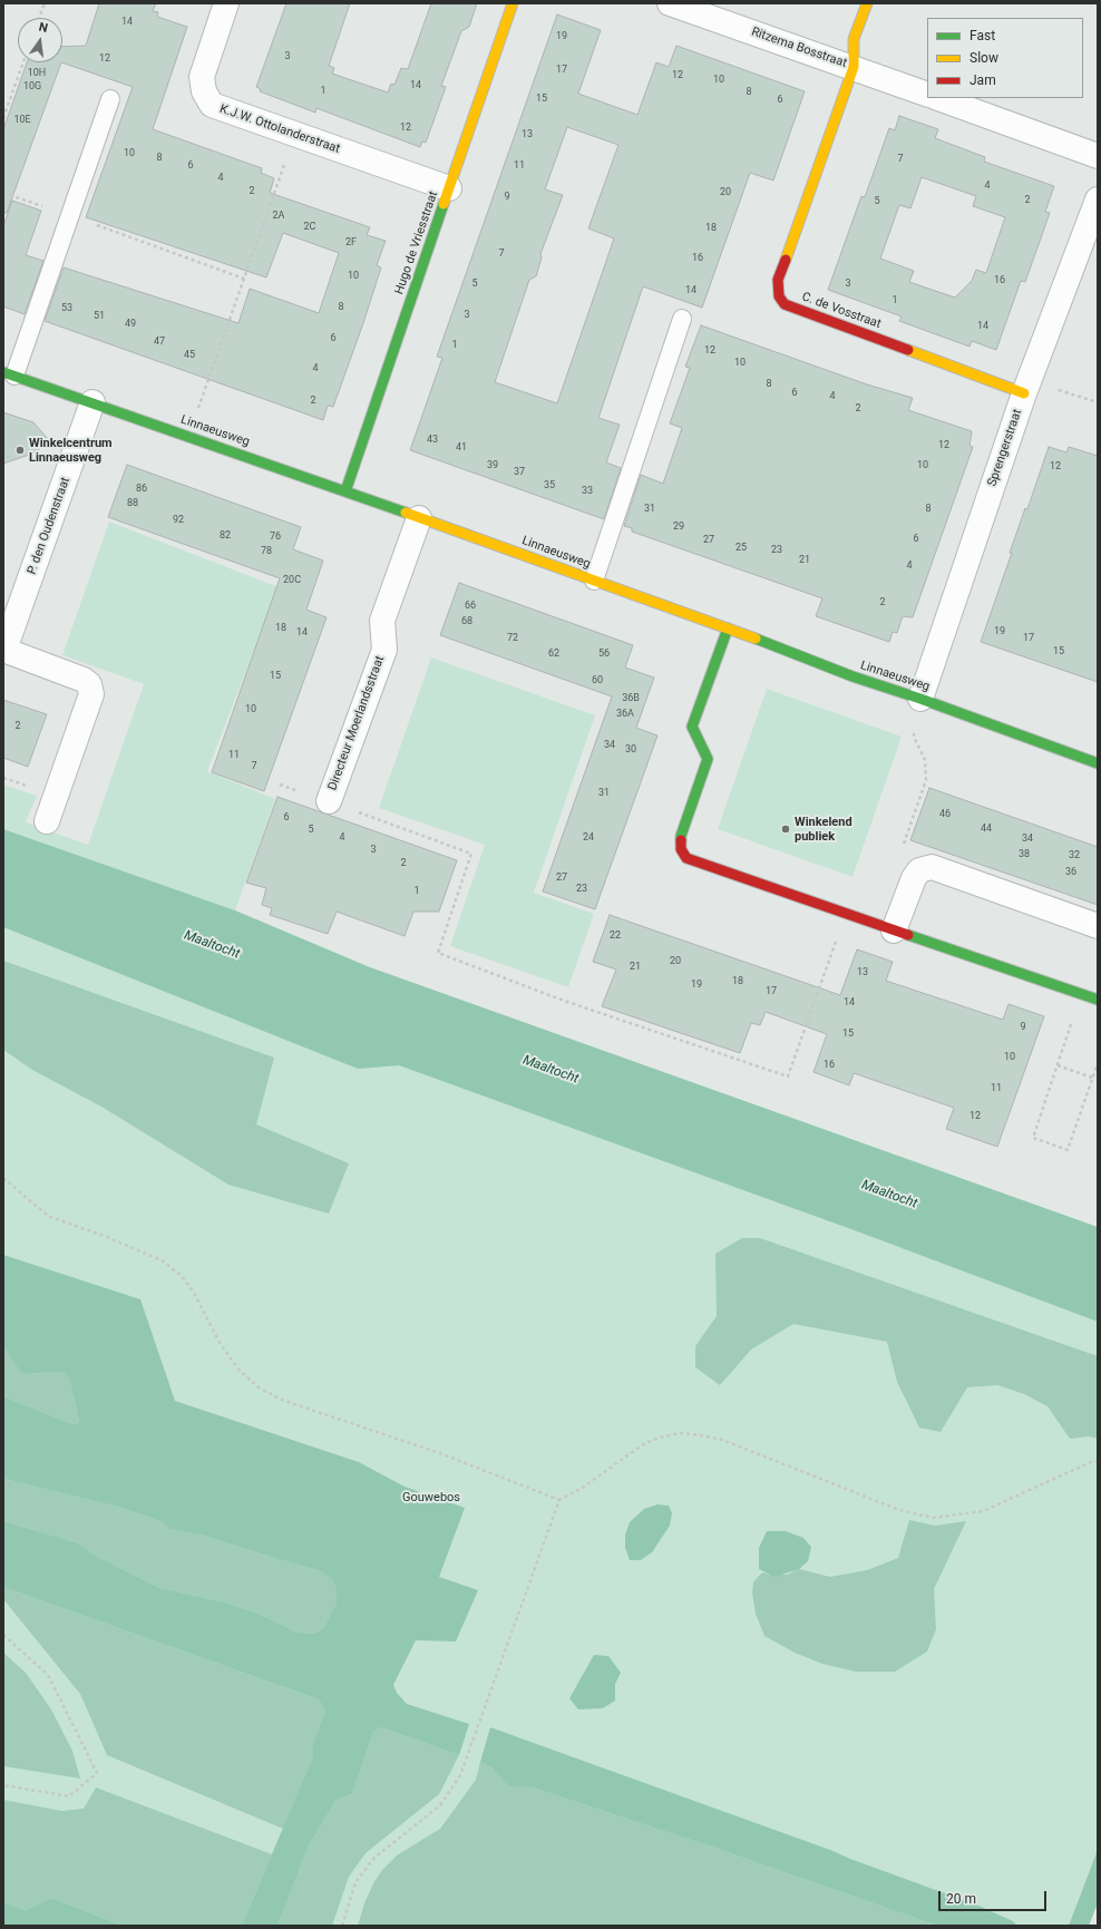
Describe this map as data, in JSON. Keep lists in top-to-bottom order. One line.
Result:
{"streets":{"street":["Ritzema Bosstraat","K.J.W. Ottolanderstraat","Hugo de Vriesstraat","C. de Vosstraat","Linnaeusweg","Sprengerstraat","P. den Oudenstraat","Directeur Moerlandsstraat"]},"crossings":[["Ritzema Bosstraat","C. de Vosstraat"],["K.J.W. Ottolanderstraat","Hugo de Vriesstraat"],["Hugo de Vriesstraat","Linnaeusweg"],["C. de Vosstraat","Sprengerstraat"],["Linnaeusweg","Sprengerstraat"],["Linnaeusweg","P. den Oudenstraat"],["Linnaeusweg","Directeur Moerlandsstraat"]],"water":["Maaltocht"],"parks":["Gouwebos"],"places":["Winkelcentrum Linnaeusweg","Winkelend publiek"],"house_numbers":["14","19","3","12","17","10H","12","10","14","10G","1","8","15","6","10E","12","13","10","8","7","6","11","4","4","2","20","9","2","5","2A","2C","18","2F","7","16","10","16","5","3","14","1","8","53","3","51","49","14","6","47","1","12","45","10","4","8","6","4","2","2","43","12","41","39","10","12","37","35","86","33","88","31","8","92","29","82","76","6","27","25","23","78","21","4","20C","2","66","68","18","19","14","72","17","15","62","56","15","60","36B","10","36A","2","34","30","11","7","31","46","6","44","5","4","24","34","3","38","32","2","36","27","23","1","22","20","21","13","18","19","17","14","9","15","10","16","11","12"],"legend":["Fast","Slow","Jam"],"scale_bar":"20 m","north":"top"}
